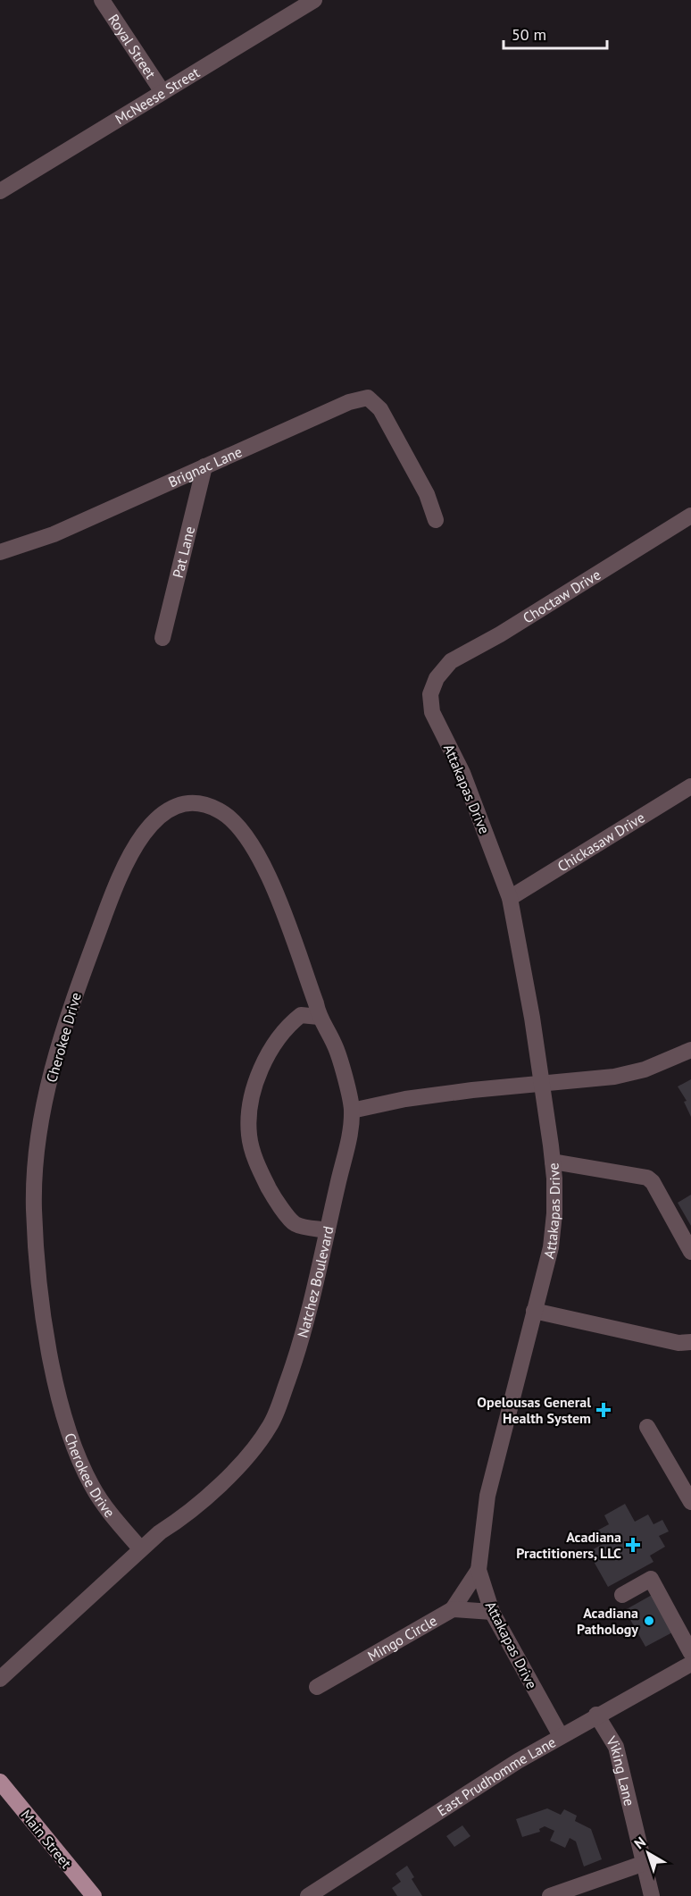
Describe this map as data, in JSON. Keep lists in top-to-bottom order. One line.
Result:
{"streets":{"main road":["Main Street"],"street":["Royal Street","McNeese Street","Brignac Lane","Pat Lane","Choctaw Drive","Attakapas Drive","Chickasaw Drive","Cherokee Drive","Natchez Boulevard","Mingo Circle","Viking Lane","East Prudhomme Lane"]},"crossings":[["Royal Street","McNeese Street"],["Brignac Lane","Pat Lane"],["Choctaw Drive","Attakapas Drive"],["Attakapas Drive","Chickasaw Drive"],["Attakapas Drive","Mingo Circle"],["Attakapas Drive","East Prudhomme Lane"],["Cherokee Drive","Natchez Boulevard"],["Viking Lane","East Prudhomme Lane"]],"places":{"health":["Opelousas General Health System","Acadiana Practitioners, LLC"],"other":["Acadiana Pathology"]},"scale_bar":"50 m","north":"top left"}
